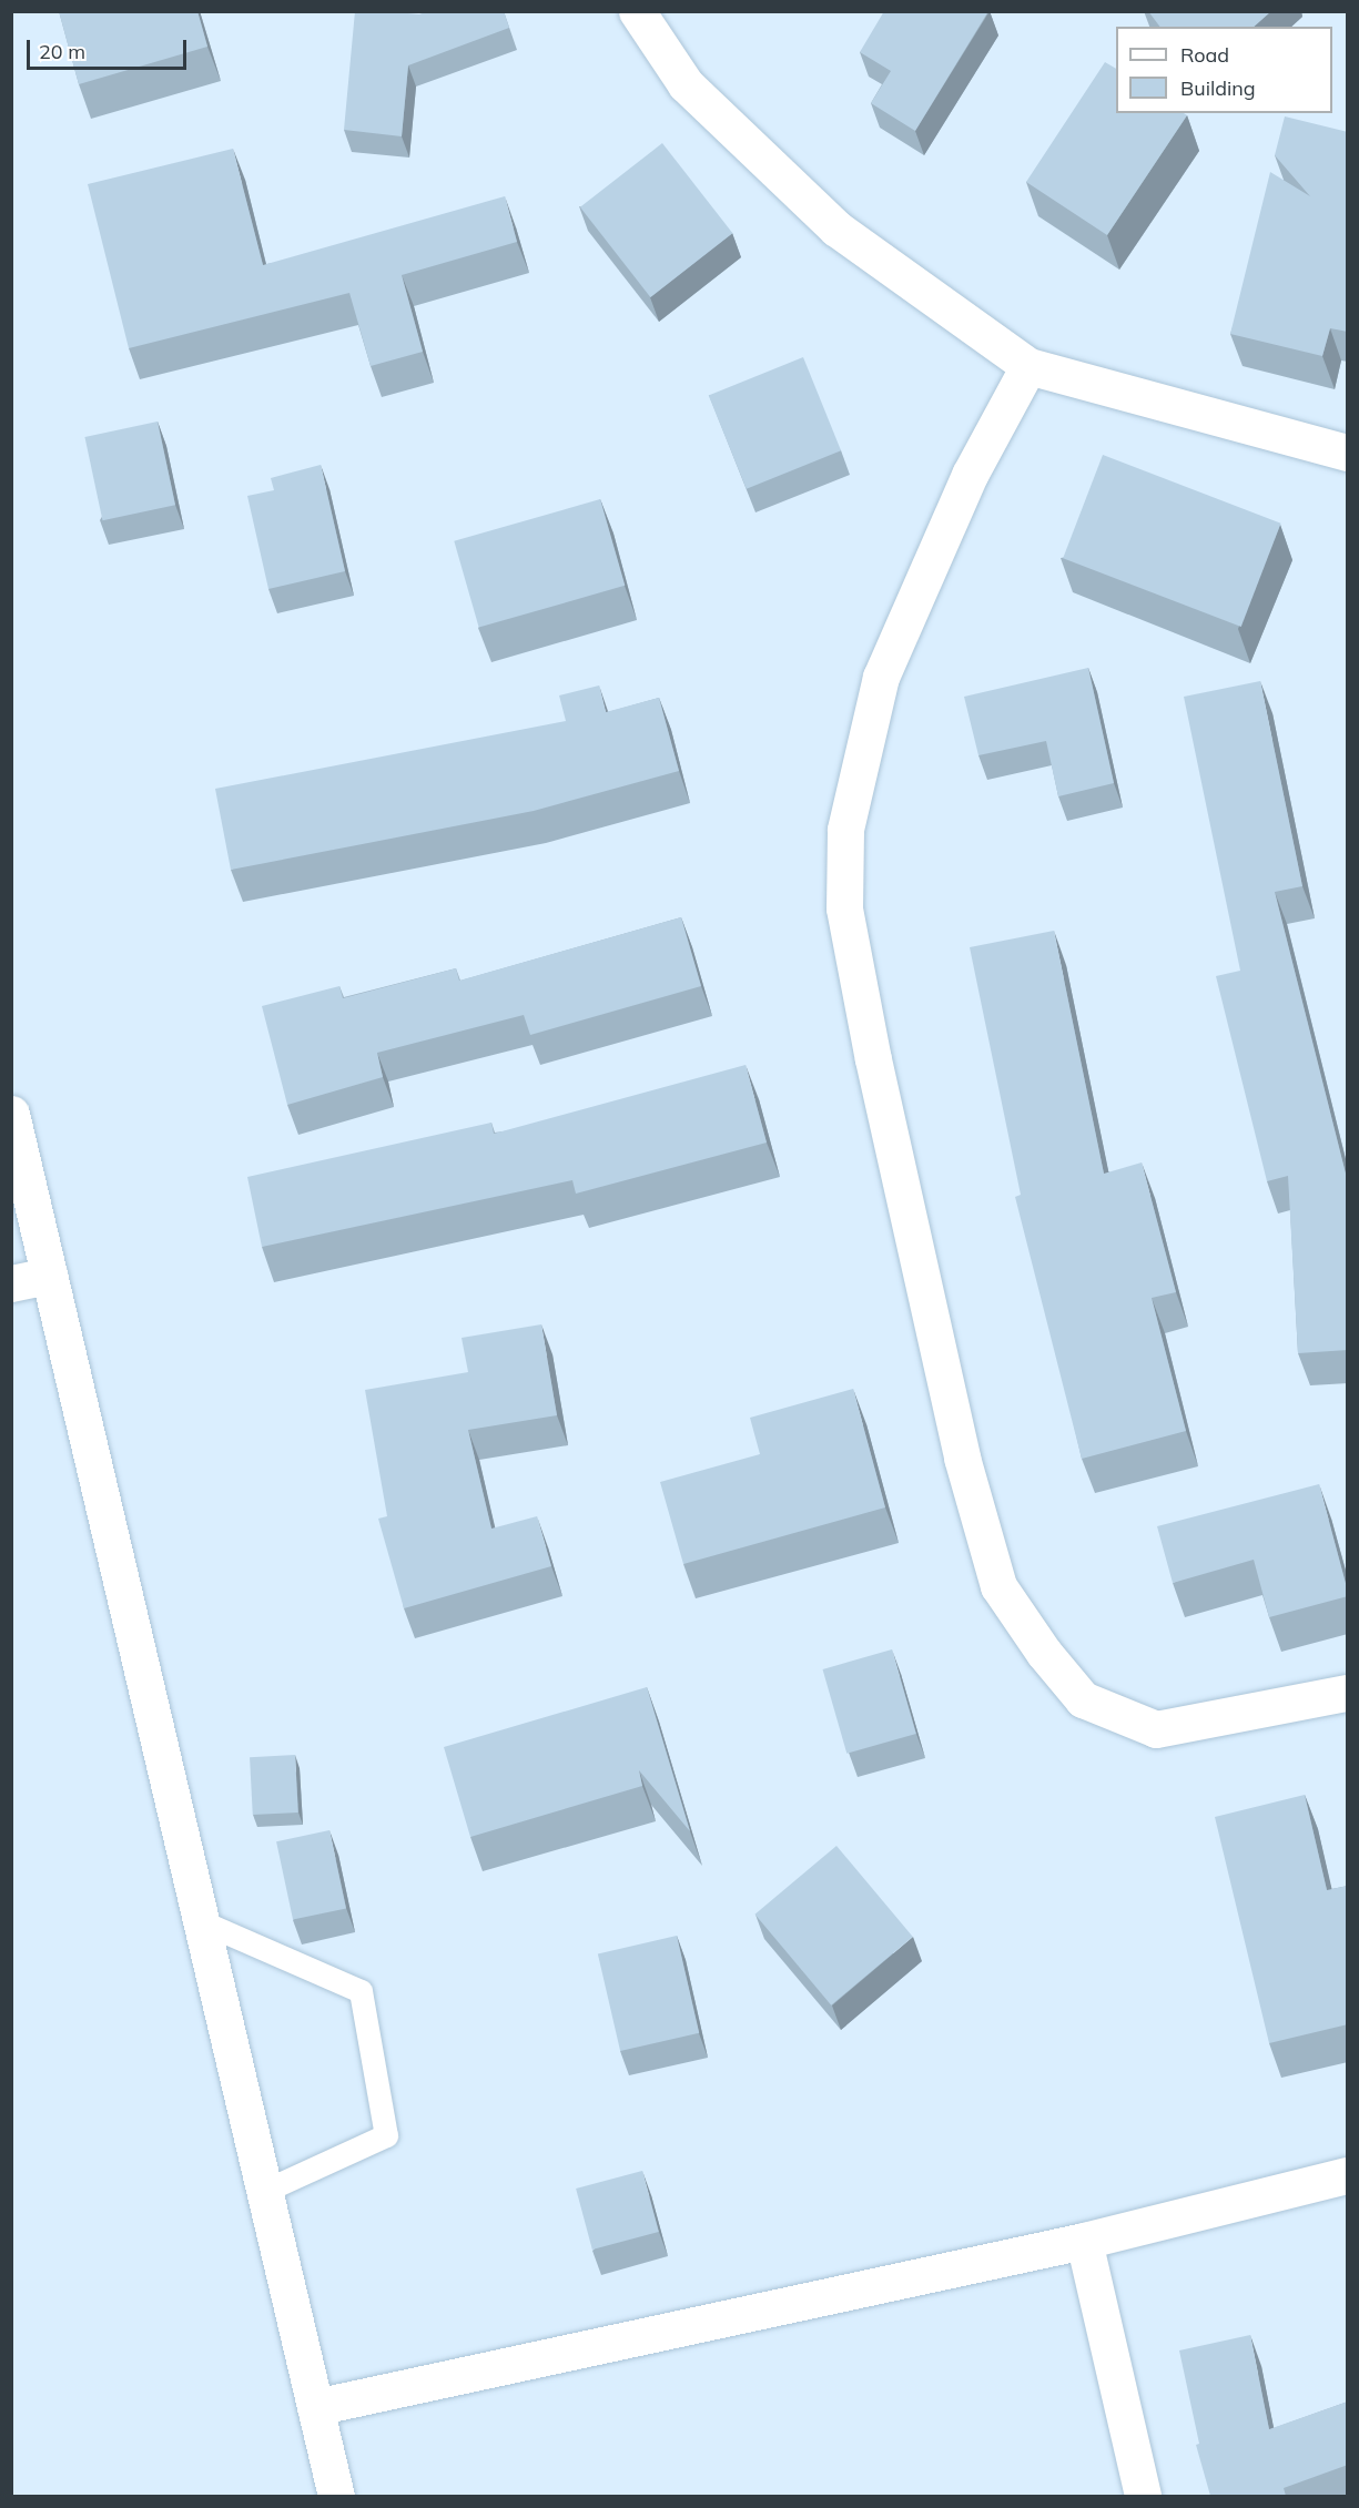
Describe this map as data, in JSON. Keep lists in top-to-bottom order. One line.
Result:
{"legend":["Road","Building"],"scale_bar":"20 m"}
